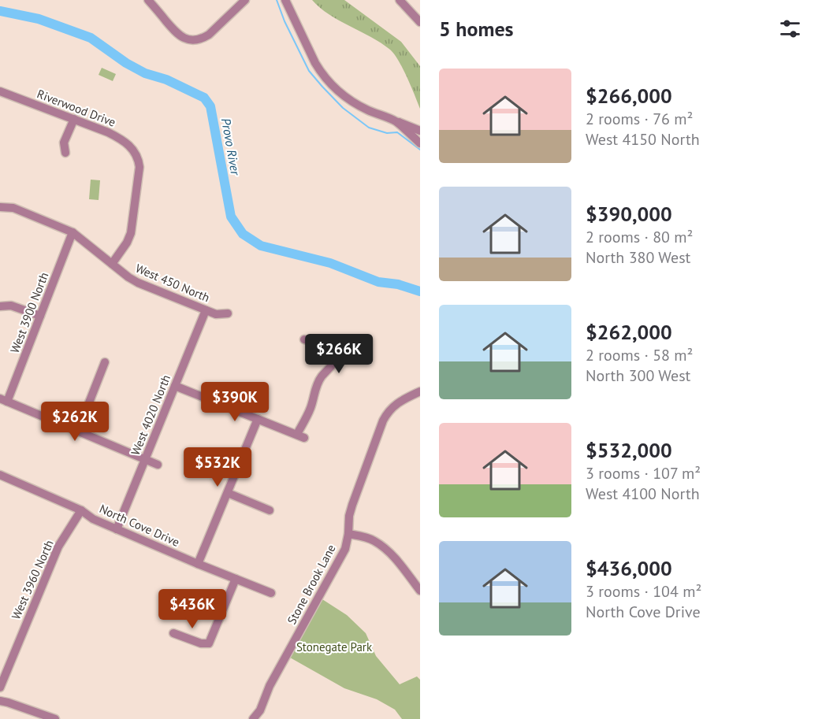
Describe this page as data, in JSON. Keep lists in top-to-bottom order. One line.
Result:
{"streets":{"street":["Riverwood Drive","West 450 North","West 3900 North","West 4020 North","North Cove Drive","West 3960 North","Stone Brook Lane"]},"crossings":[["Riverwood Drive","West 450 North"],["West 450 North","West 3900 North"],["West 450 North","West 4020 North"],["West 4020 North","North Cove Drive"],["North Cove Drive","West 3960 North"]],"water":["Provo River"],"parks":["Stonegate Park"],"page":{"heading":"5 homes","list":[{"name":"$266,000","note":"2 rooms · 76 m² · West 4150 North"},{"name":"$390,000","note":"2 rooms · 80 m² · North 380 West"},{"name":"$262,000","note":"2 rooms · 58 m² · North 300 West"},{"name":"$532,000","note":"3 rooms · 107 m² · West 4100 North"},{"name":"$436,000","note":"3 rooms · 104 m² · North Cove Drive"}],"price":["$266K","$390K","$262K","$532K","$436K"]}}
